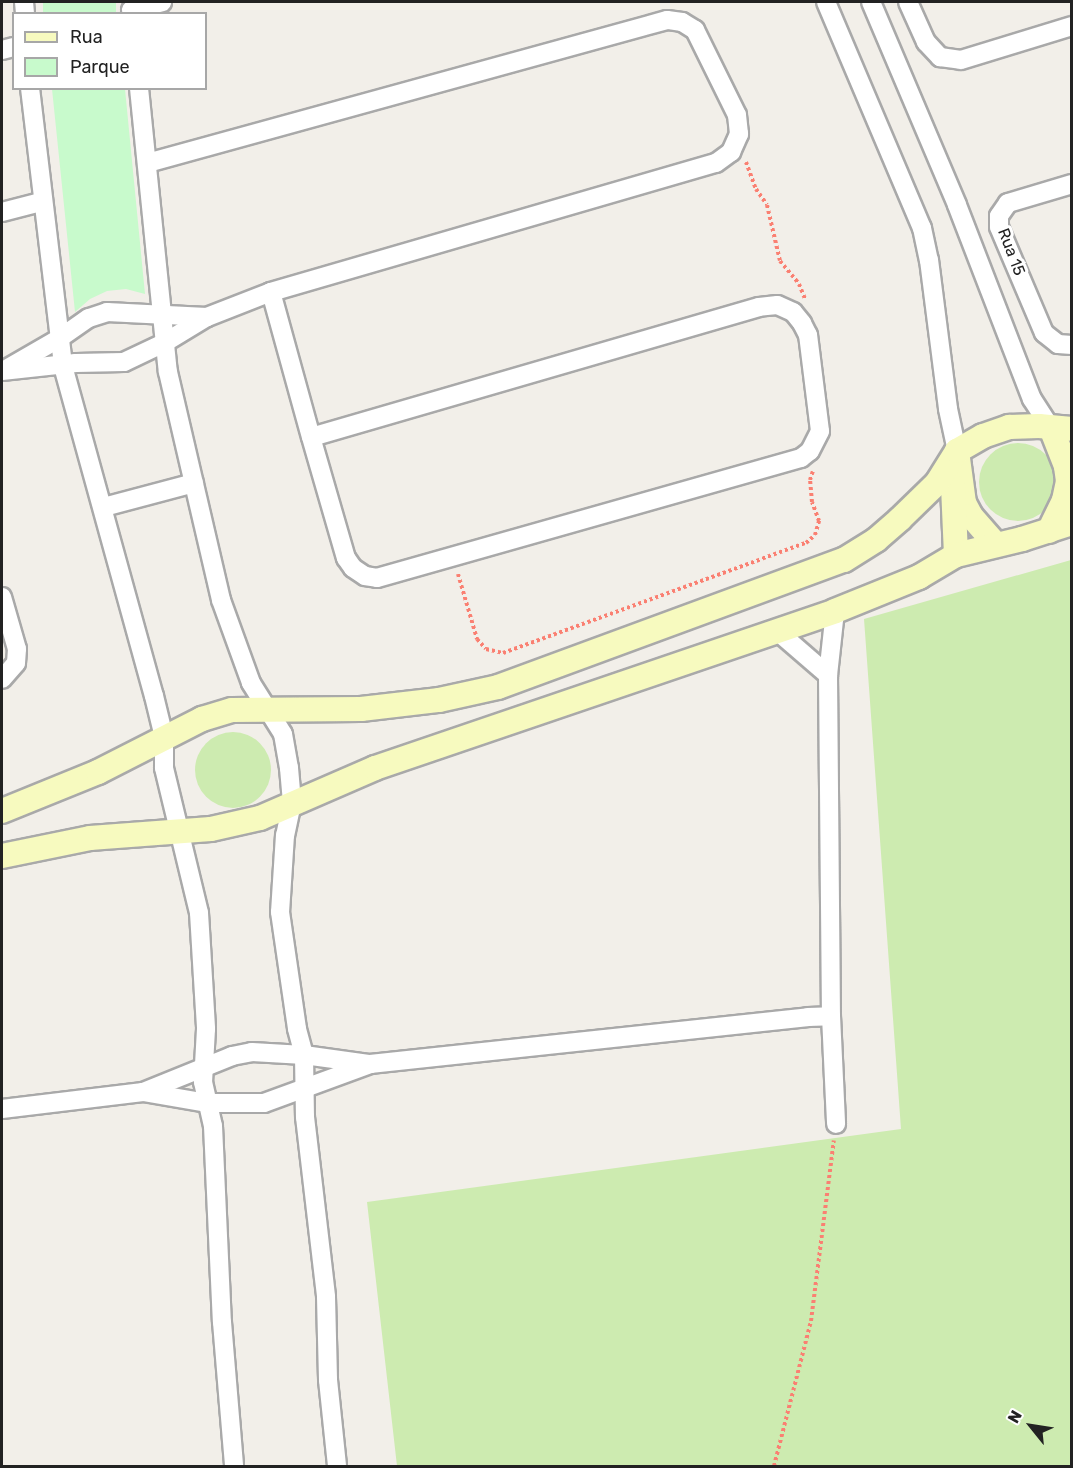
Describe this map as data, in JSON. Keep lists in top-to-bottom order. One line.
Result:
{"streets":{"street":["Rua 15"]},"legend":["Rua","Parque"],"north":"top left"}
